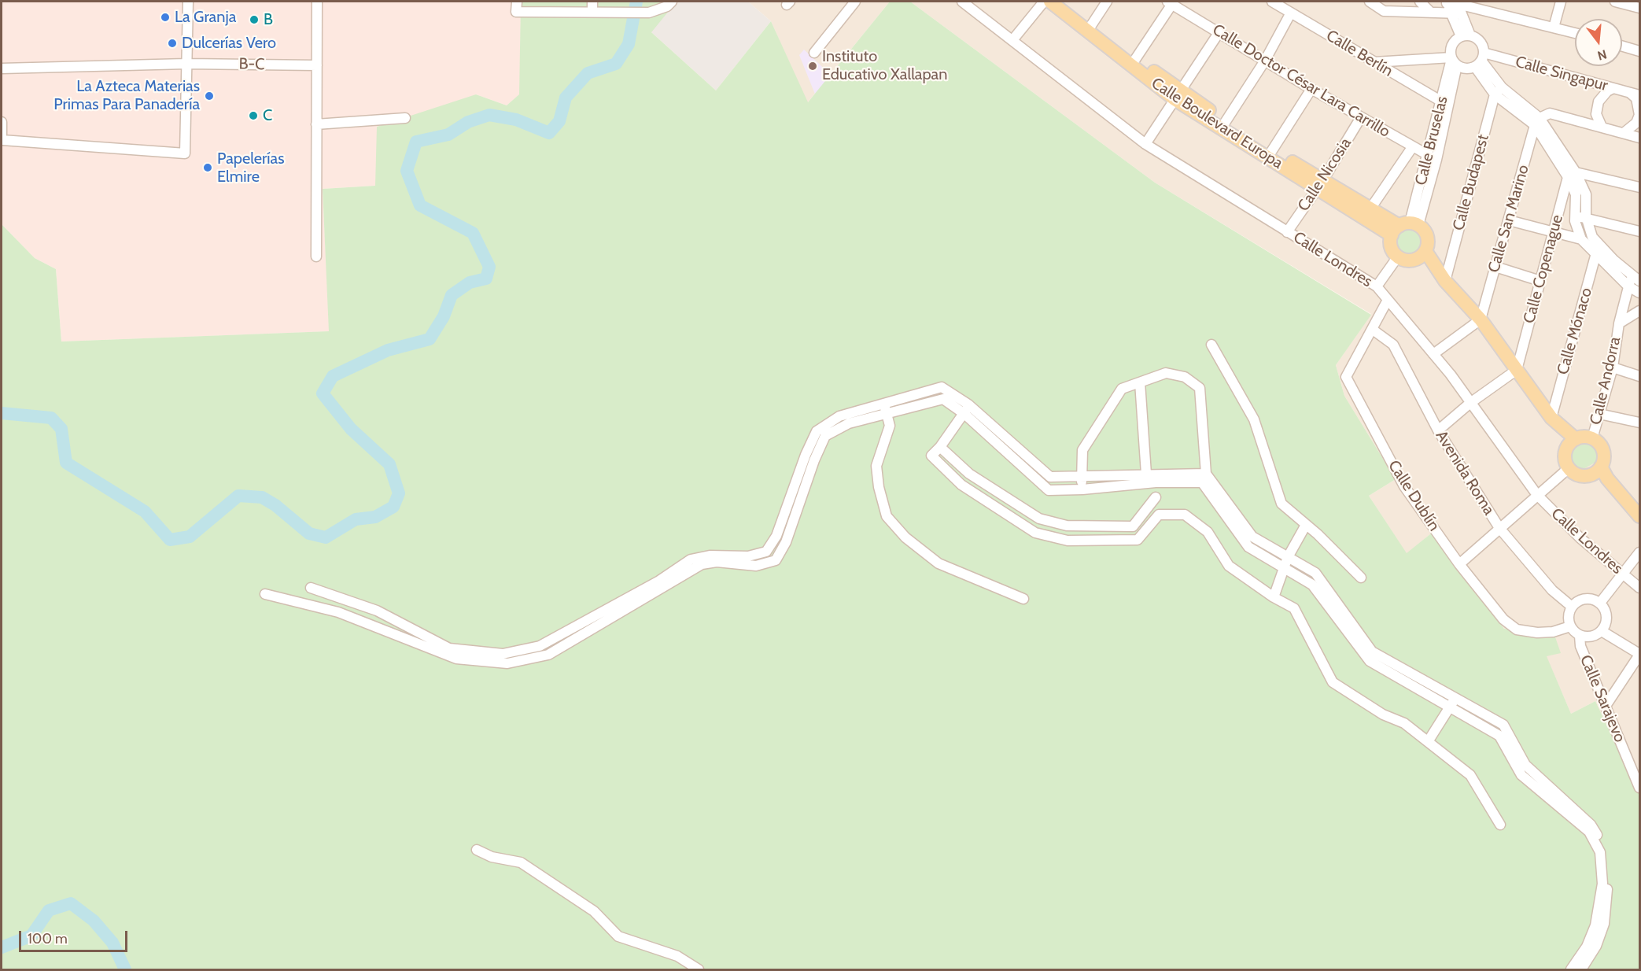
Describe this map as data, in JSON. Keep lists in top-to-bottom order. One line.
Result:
{"streets":{"main road":["Calle Boulevard Europa"],"street":["Calle Berlín","B-C","Calle Singapur","Calle Doctor César Lara Carrillo","Calle Bruselas","Calle Nicosia","Calle Budapest","Calle San Marino","Calle Londres","Calle Copenague","Calle Mónaco","Calle Andorra","Avenida Roma","Calle Dublín","Calle Sarajevo"]},"crossings":[["Calle Berlín","Calle Bruselas"],["Calle Singapur","Calle Bruselas"],["Calle Doctor César Lara Carrillo","Calle Bruselas"],["Calle Doctor César Lara Carrillo","Calle Nicosia"],["Calle Boulevard Europa","Calle Bruselas"],["Calle Boulevard Europa","Calle Nicosia"],["Calle Nicosia","Calle Londres"],["Calle Londres","Calle Dublín"],["Avenida Roma","Calle Dublín"],["Avenida Roma","Calle Sarajevo"],["Calle Dublín","Calle Sarajevo"]],"places":["La Granja","B","Dulcerías Vero","Instituto Educativo Xallapan","La Azteca Materias Primas Para Panadería","C","Papelerías Elmire"],"scale_bar":"100 m","north":"bottom"}
